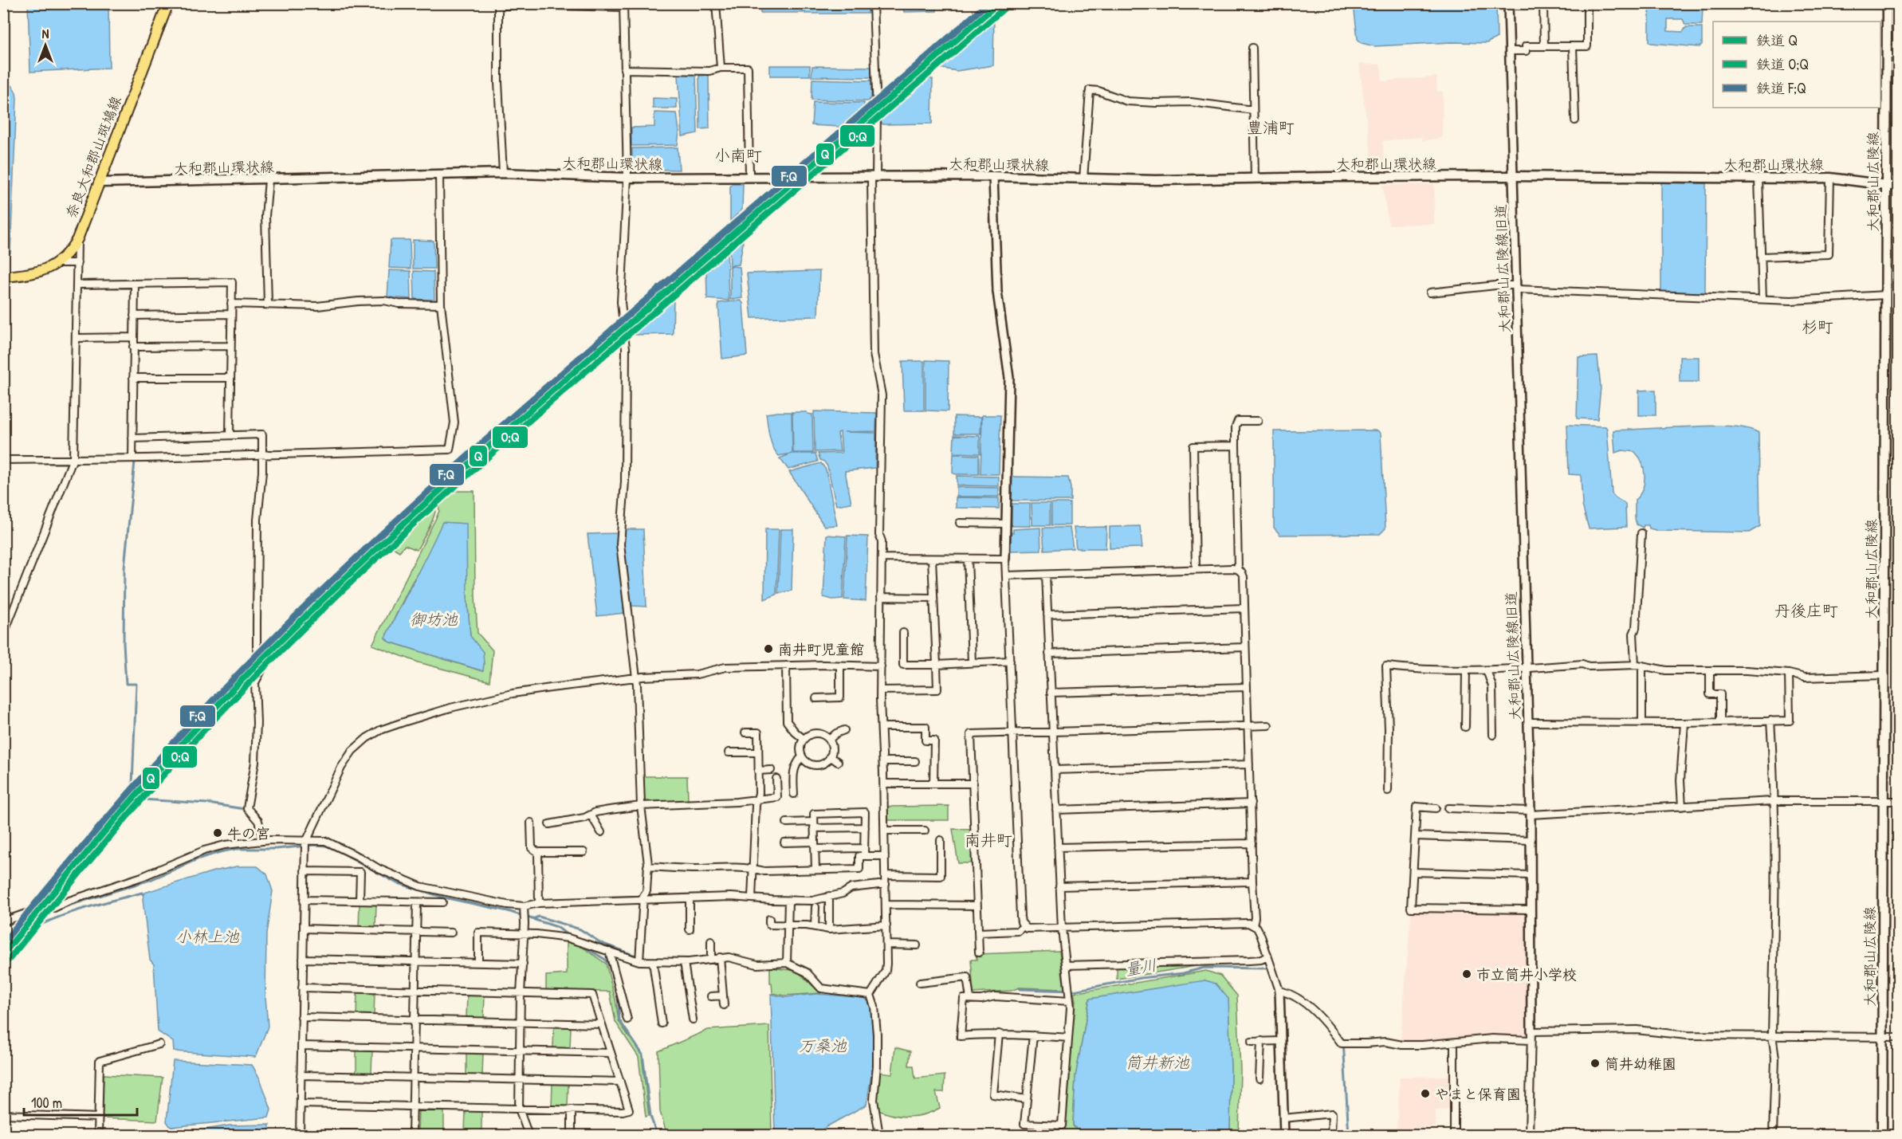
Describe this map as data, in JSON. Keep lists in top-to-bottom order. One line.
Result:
{"streets":{"main road":["奈良大和郡山斑鳩線","大和郡山環状線","大和郡山広陵線"],"street":["大和郡山広陵線旧道"]},"crossings":[["奈良大和郡山斑鳩線","大和郡山環状線"],["大和郡山環状線","大和郡山広陵線"],["大和郡山環状線","大和郡山広陵線旧道"]],"districts":["豊浦町","小南町","杉町","丹後庄町","南井町"],"water":["御坊池","小林上池","量川","万桑池","筒井新池"],"places":["南井町児童館","牛の宮","市立筒井小学校","筒井幼稚園","やまと保育園"],"lines":["rail line Q","rail line F;Q","rail line O;Q"],"legend":["鉄道 Q","鉄道 O;Q","鉄道 F;Q"],"scale_bar":"100 m","north":"top"}
